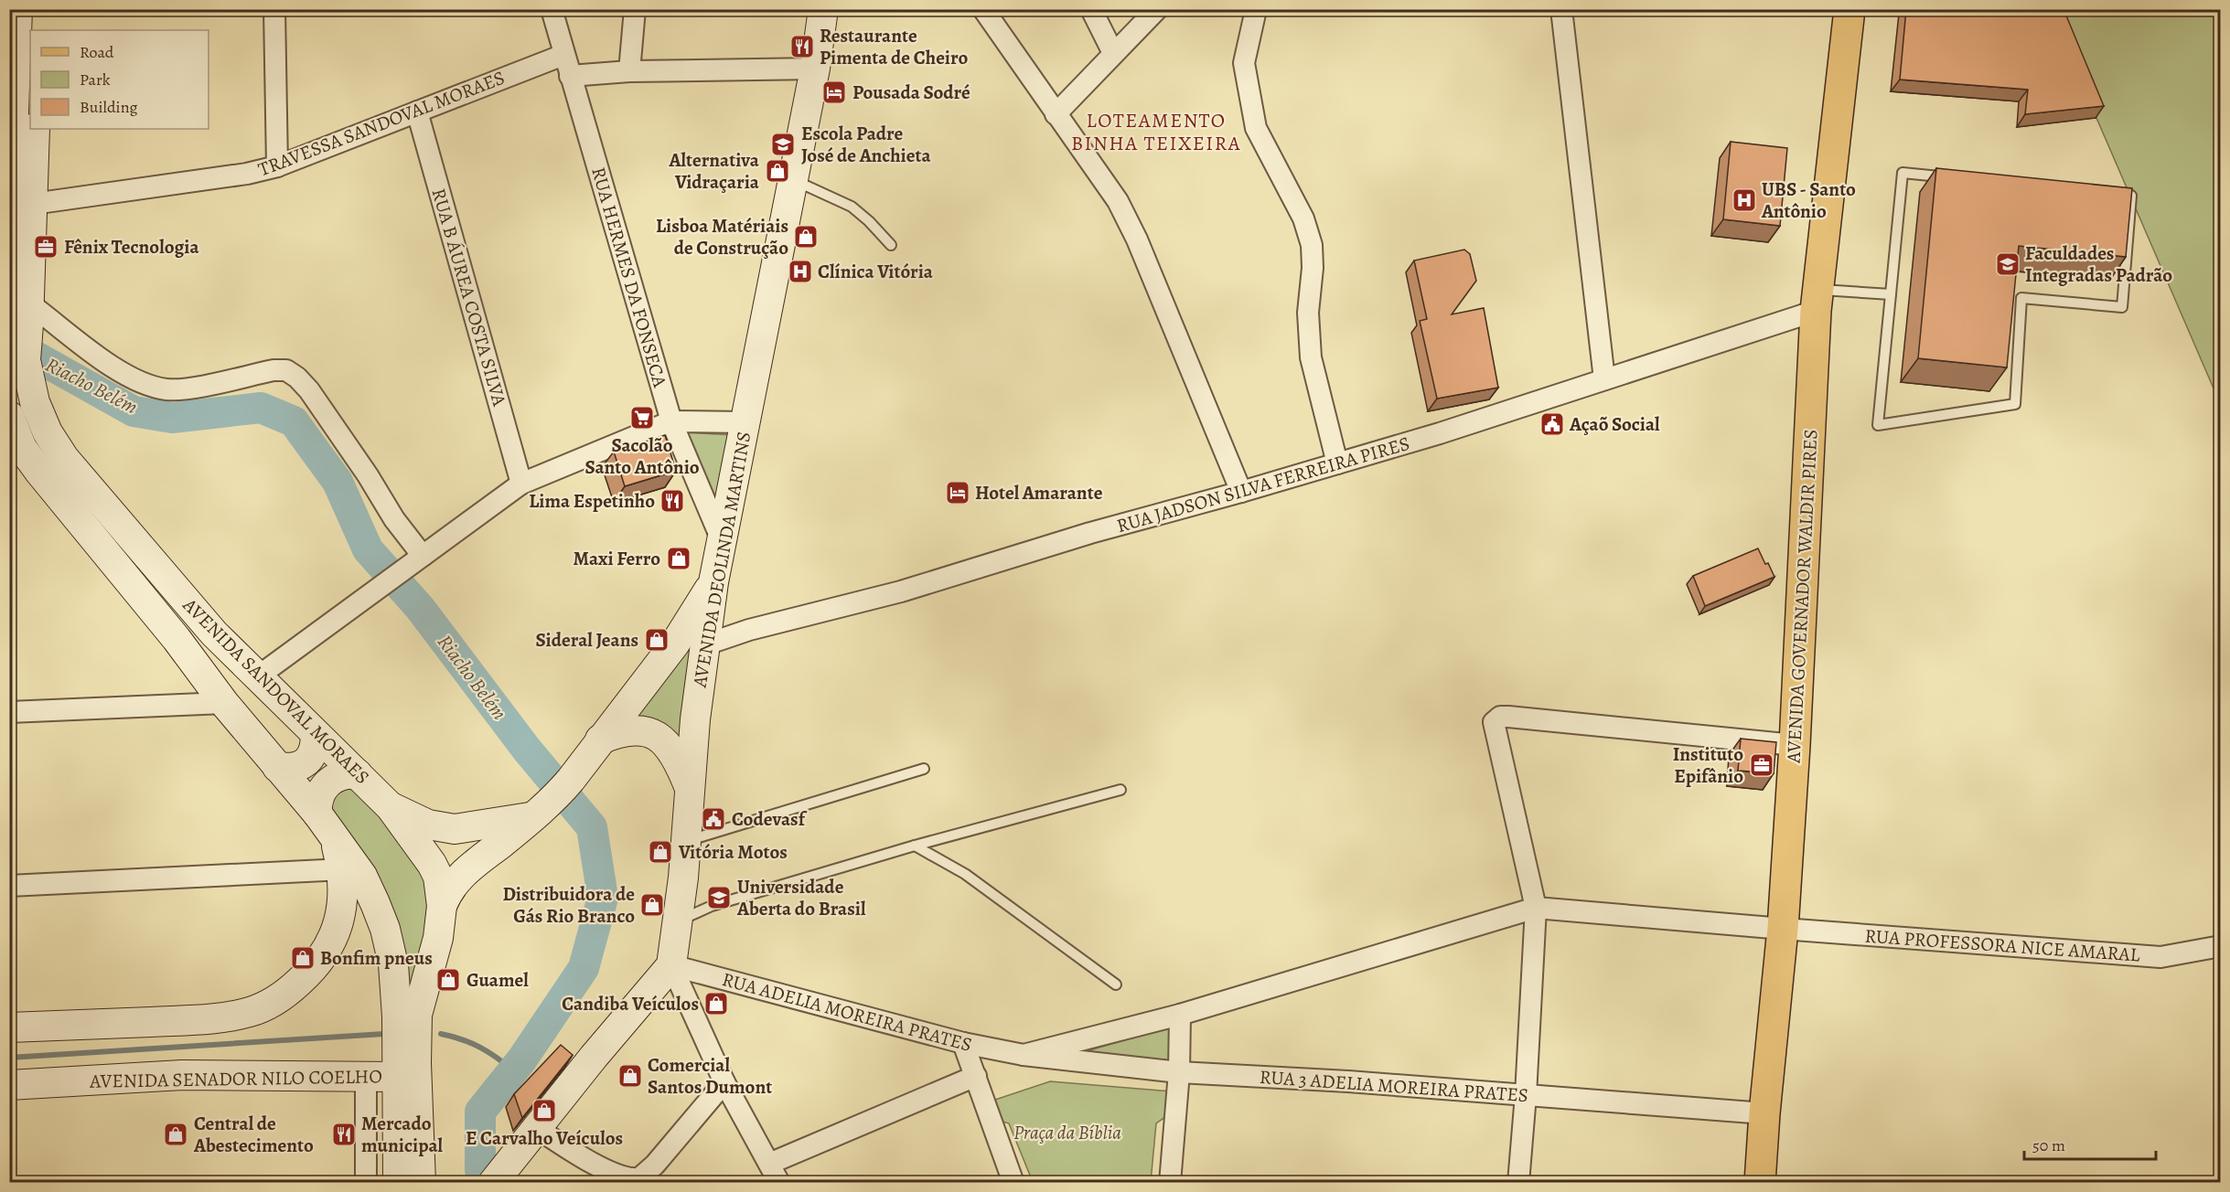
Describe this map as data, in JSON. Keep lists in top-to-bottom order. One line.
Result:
{"streets":{"main road":["AVENIDA DEOLINDA MARTINS","AVENIDA GOVERNADOR WALDIR PIRES","AVENIDA SANDOVAL MORAES","AVENIDA SENADOR NILO COELHO"],"street":["TRAVESSA SANDOVAL MORAES","RUA HERMES DA FONSECA","RUA B ÁUREA COSTA SILVA","RUA JADSON SILVA FERREIRA PIRES","RUA PROFESSORA NICE AMARAL","RUA ADELIA MOREIRA PRATES","RUA 3 ADELIA MOREIRA PRATES"]},"crossings":[["TRAVESSA SANDOVAL MORAES","RUA HERMES DA FONSECA"],["TRAVESSA SANDOVAL MORAES","RUA B ÁUREA COSTA SILVA"],["TRAVESSA SANDOVAL MORAES","AVENIDA SANDOVAL MORAES"],["RUA HERMES DA FONSECA","AVENIDA DEOLINDA MARTINS"],["RUA JADSON SILVA FERREIRA PIRES","AVENIDA DEOLINDA MARTINS"],["RUA JADSON SILVA FERREIRA PIRES","AVENIDA GOVERNADOR WALDIR PIRES"],["AVENIDA DEOLINDA MARTINS","RUA ADELIA MOREIRA PRATES"],["AVENIDA GOVERNADOR WALDIR PIRES","RUA PROFESSORA NICE AMARAL"],["AVENIDA GOVERNADOR WALDIR PIRES","RUA 3 ADELIA MOREIRA PRATES"],["AVENIDA SANDOVAL MORAES","AVENIDA SENADOR NILO COELHO"],["RUA ADELIA MOREIRA PRATES","RUA 3 ADELIA MOREIRA PRATES"]],"districts":["LOTEAMENTO BINHA TEIXEIRA"],"water":["Riacho Belém"],"parks":["Praça da Bíblia"],"places":{"restaurant":["Restaurante Pimenta de Cheiro","Lima Espetinho","Mercado municipal"],"hotel":["Pousada Sodré","Hotel Amarante"],"school or university":["Escola Padre José de Anchieta","Faculdades Integradas Padrão","Universidade Aberta do Brasil"],"shop":["Alternativa Vidraçaria","Lisboa Matériais de Construção","Maxi Ferro","Sideral Jeans","Vitória Motos","Distribuidora de Gás Rio Branco","Bonfim pneus","Guamel","Candiba Veículos","Comercial Santos Dumont","E Carvalho Veículos","Central de Abestecimento"],"hospital":["UBS - Santo Antônio","Clínica Vitória"],"office":["Fênix Tecnologia","Instituto Epifânio"],"supermarket":["Sacolão Santo Antônio"],"public building":["Açaõ Social","Codevasf"]},"legend":["Road","Park","Building"],"scale_bar":"50 m"}
